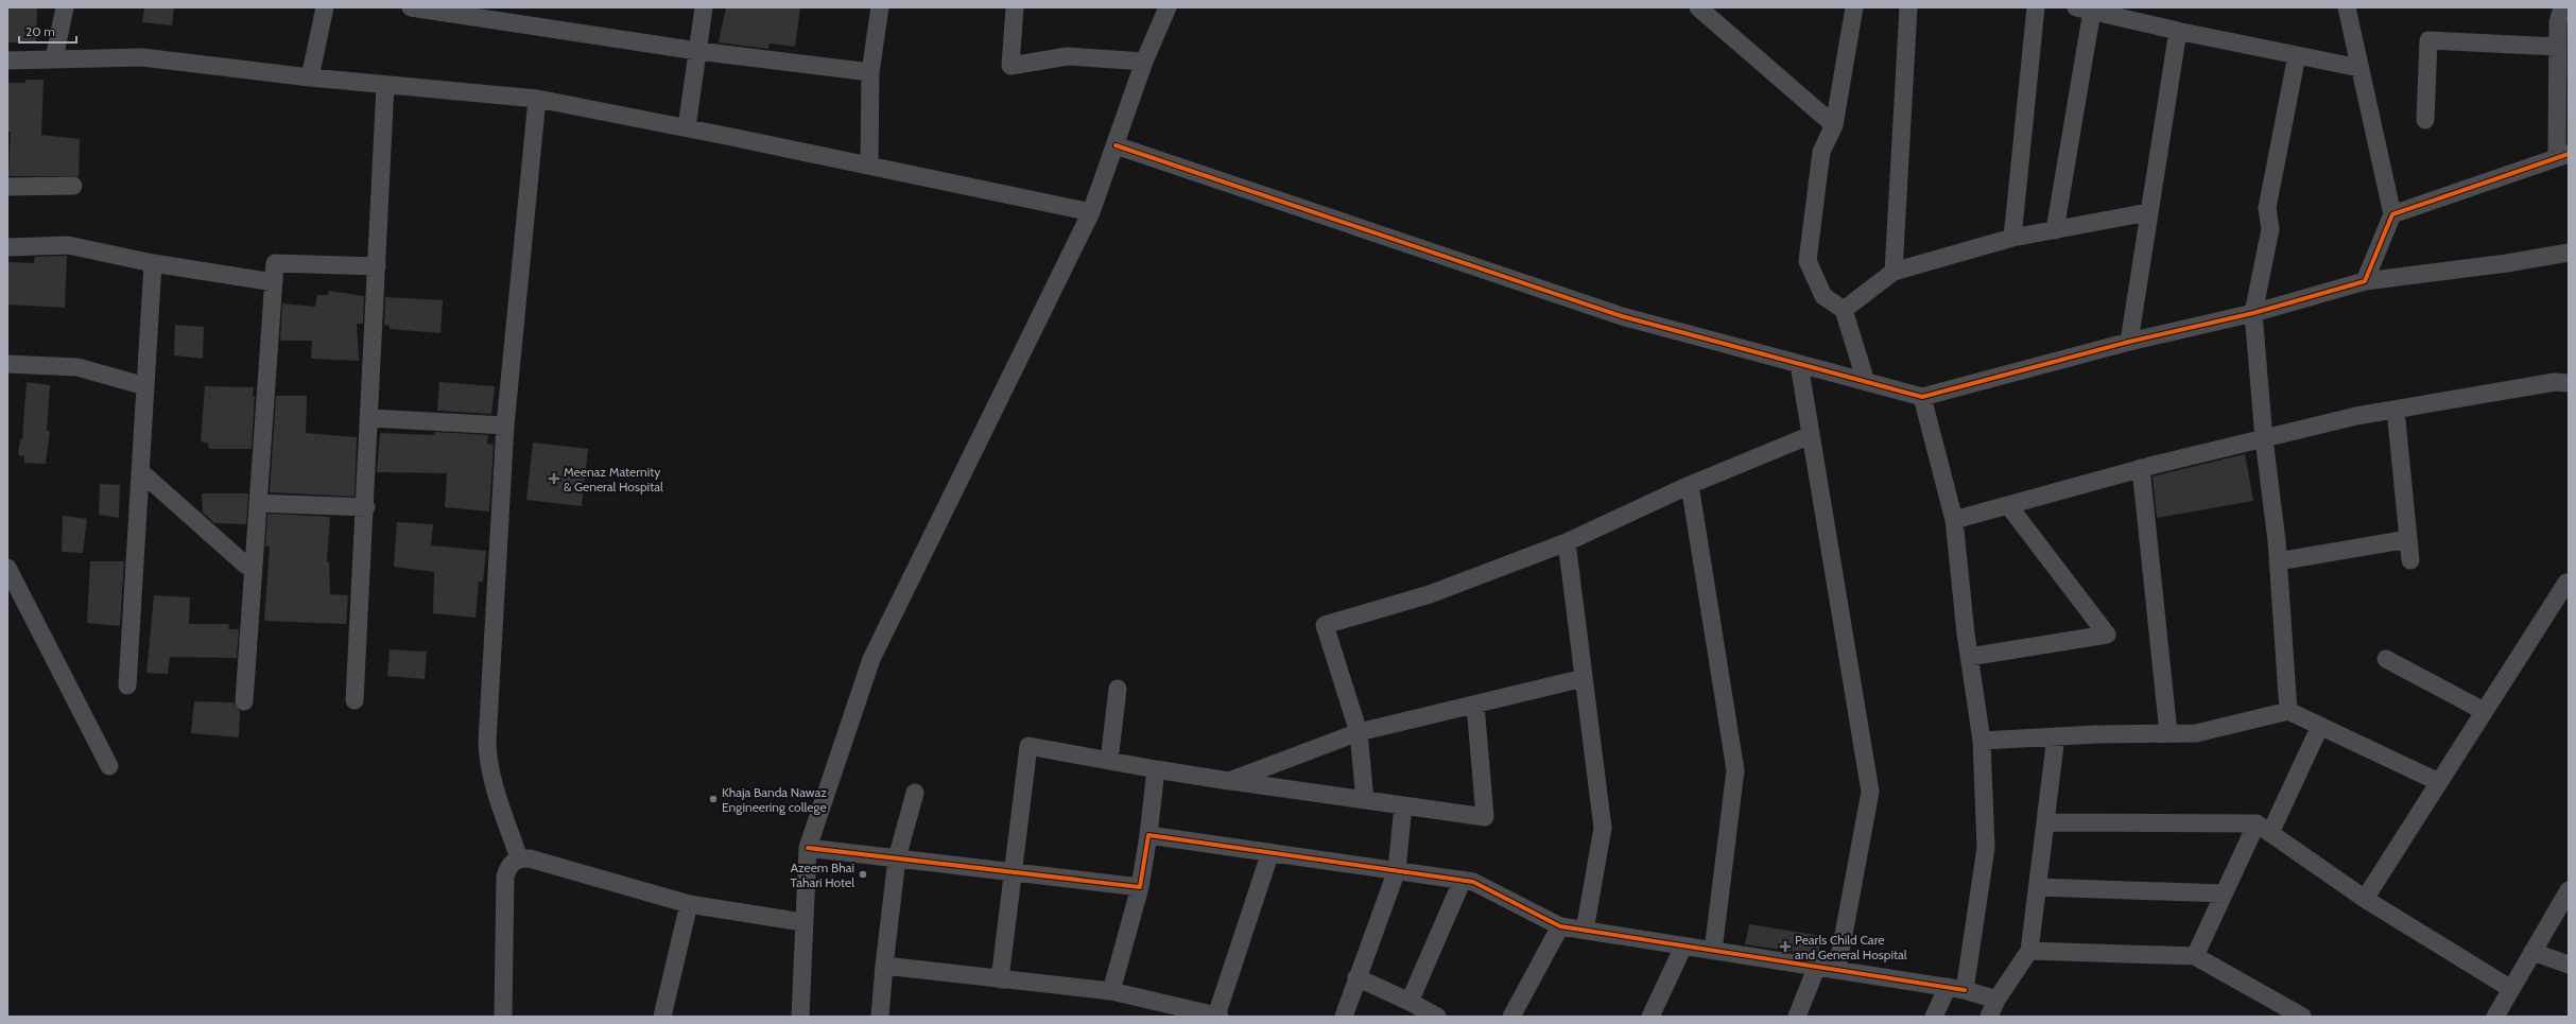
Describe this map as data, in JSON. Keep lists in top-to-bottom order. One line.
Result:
{"places":{"health":["Meenaz Maternity & General Hospital","Pearls Child Care and General Hospital"],"other":["Khaja Banda Nawaz Engineering college","Azeem Bhai Tahari Hotel"]},"scale_bar":"20 m"}
